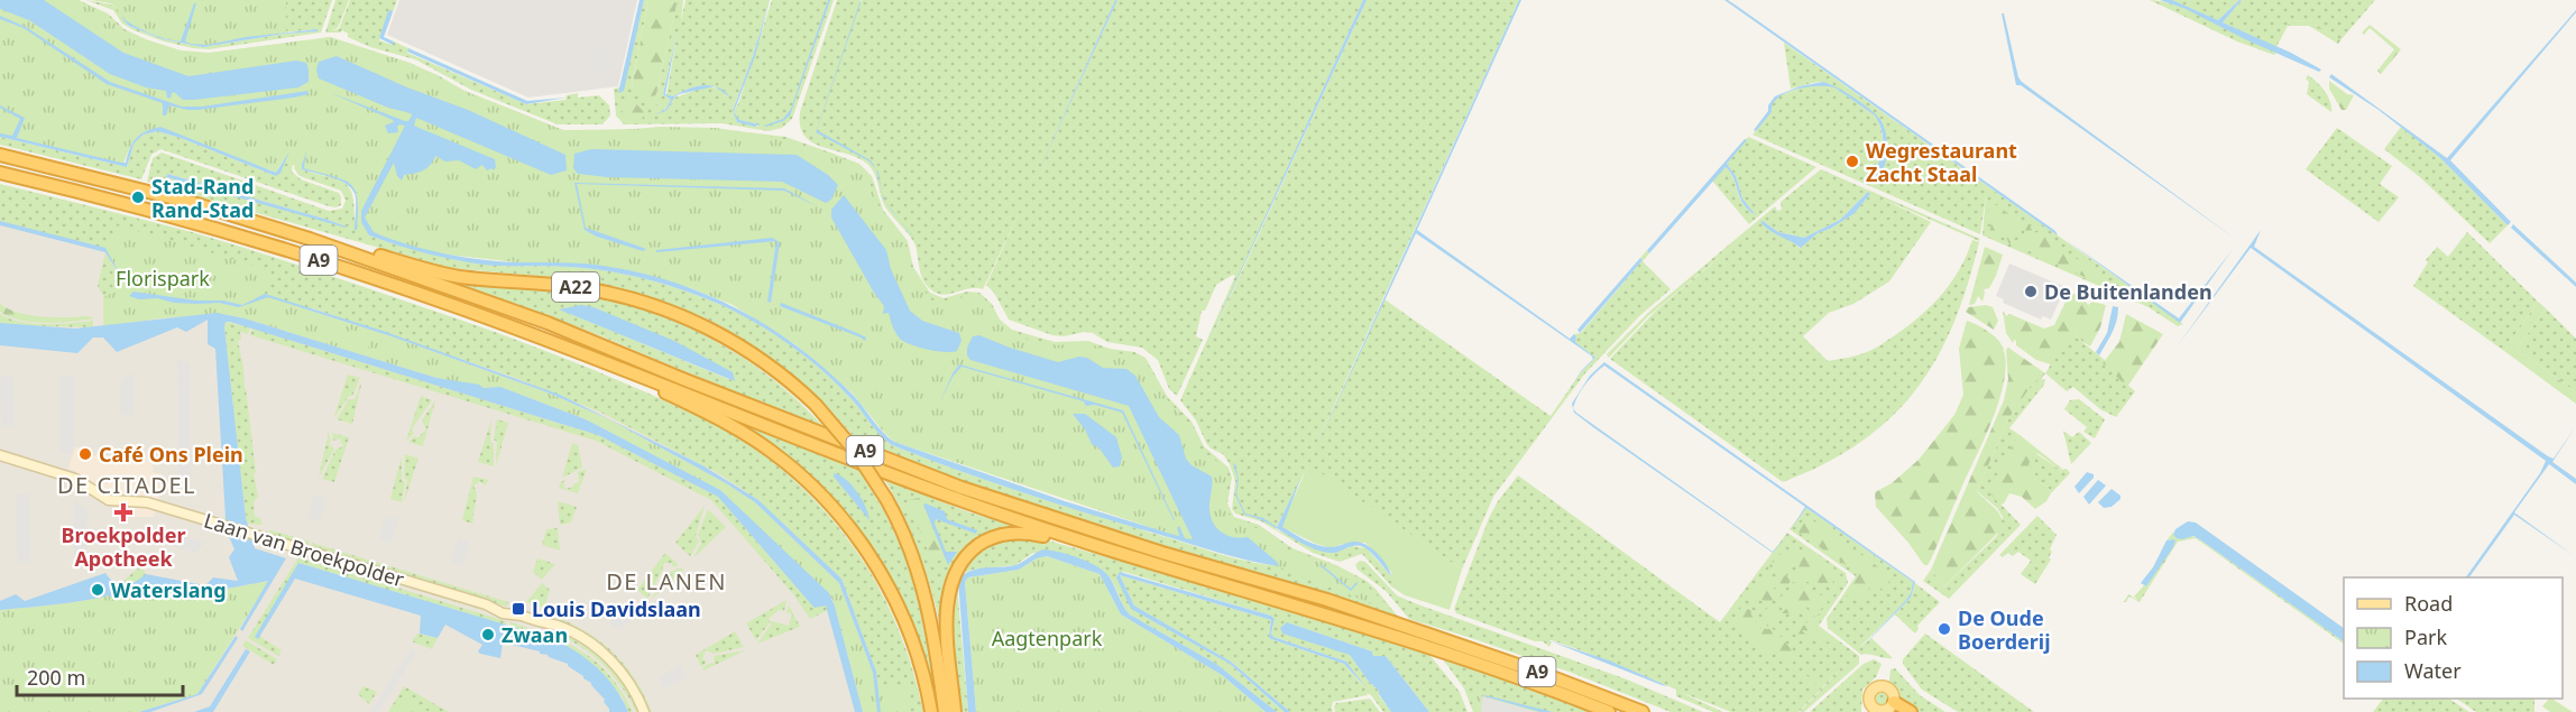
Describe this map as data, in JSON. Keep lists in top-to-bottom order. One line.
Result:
{"streets":{"highway":["A9","A22"],"main road":["Laan van Broekpolder"]},"crossings":[["A9","A22"]],"districts":["DE CITADEL","DE LANEN"],"parks":["Florispark","Aagtenpark"],"places":{"other":["Wegrestaurant Zacht Staal","Stad-Rand Rand-Stad","De Buitenlanden","Café Ons Plein","Waterslang","De Oude Boerderij","Zwaan"],"health":["Broekpolder Apotheek"],"transit":["Louis Davidslaan"]},"legend":["Road","Park","Water"],"scale_bar":"200 m"}
